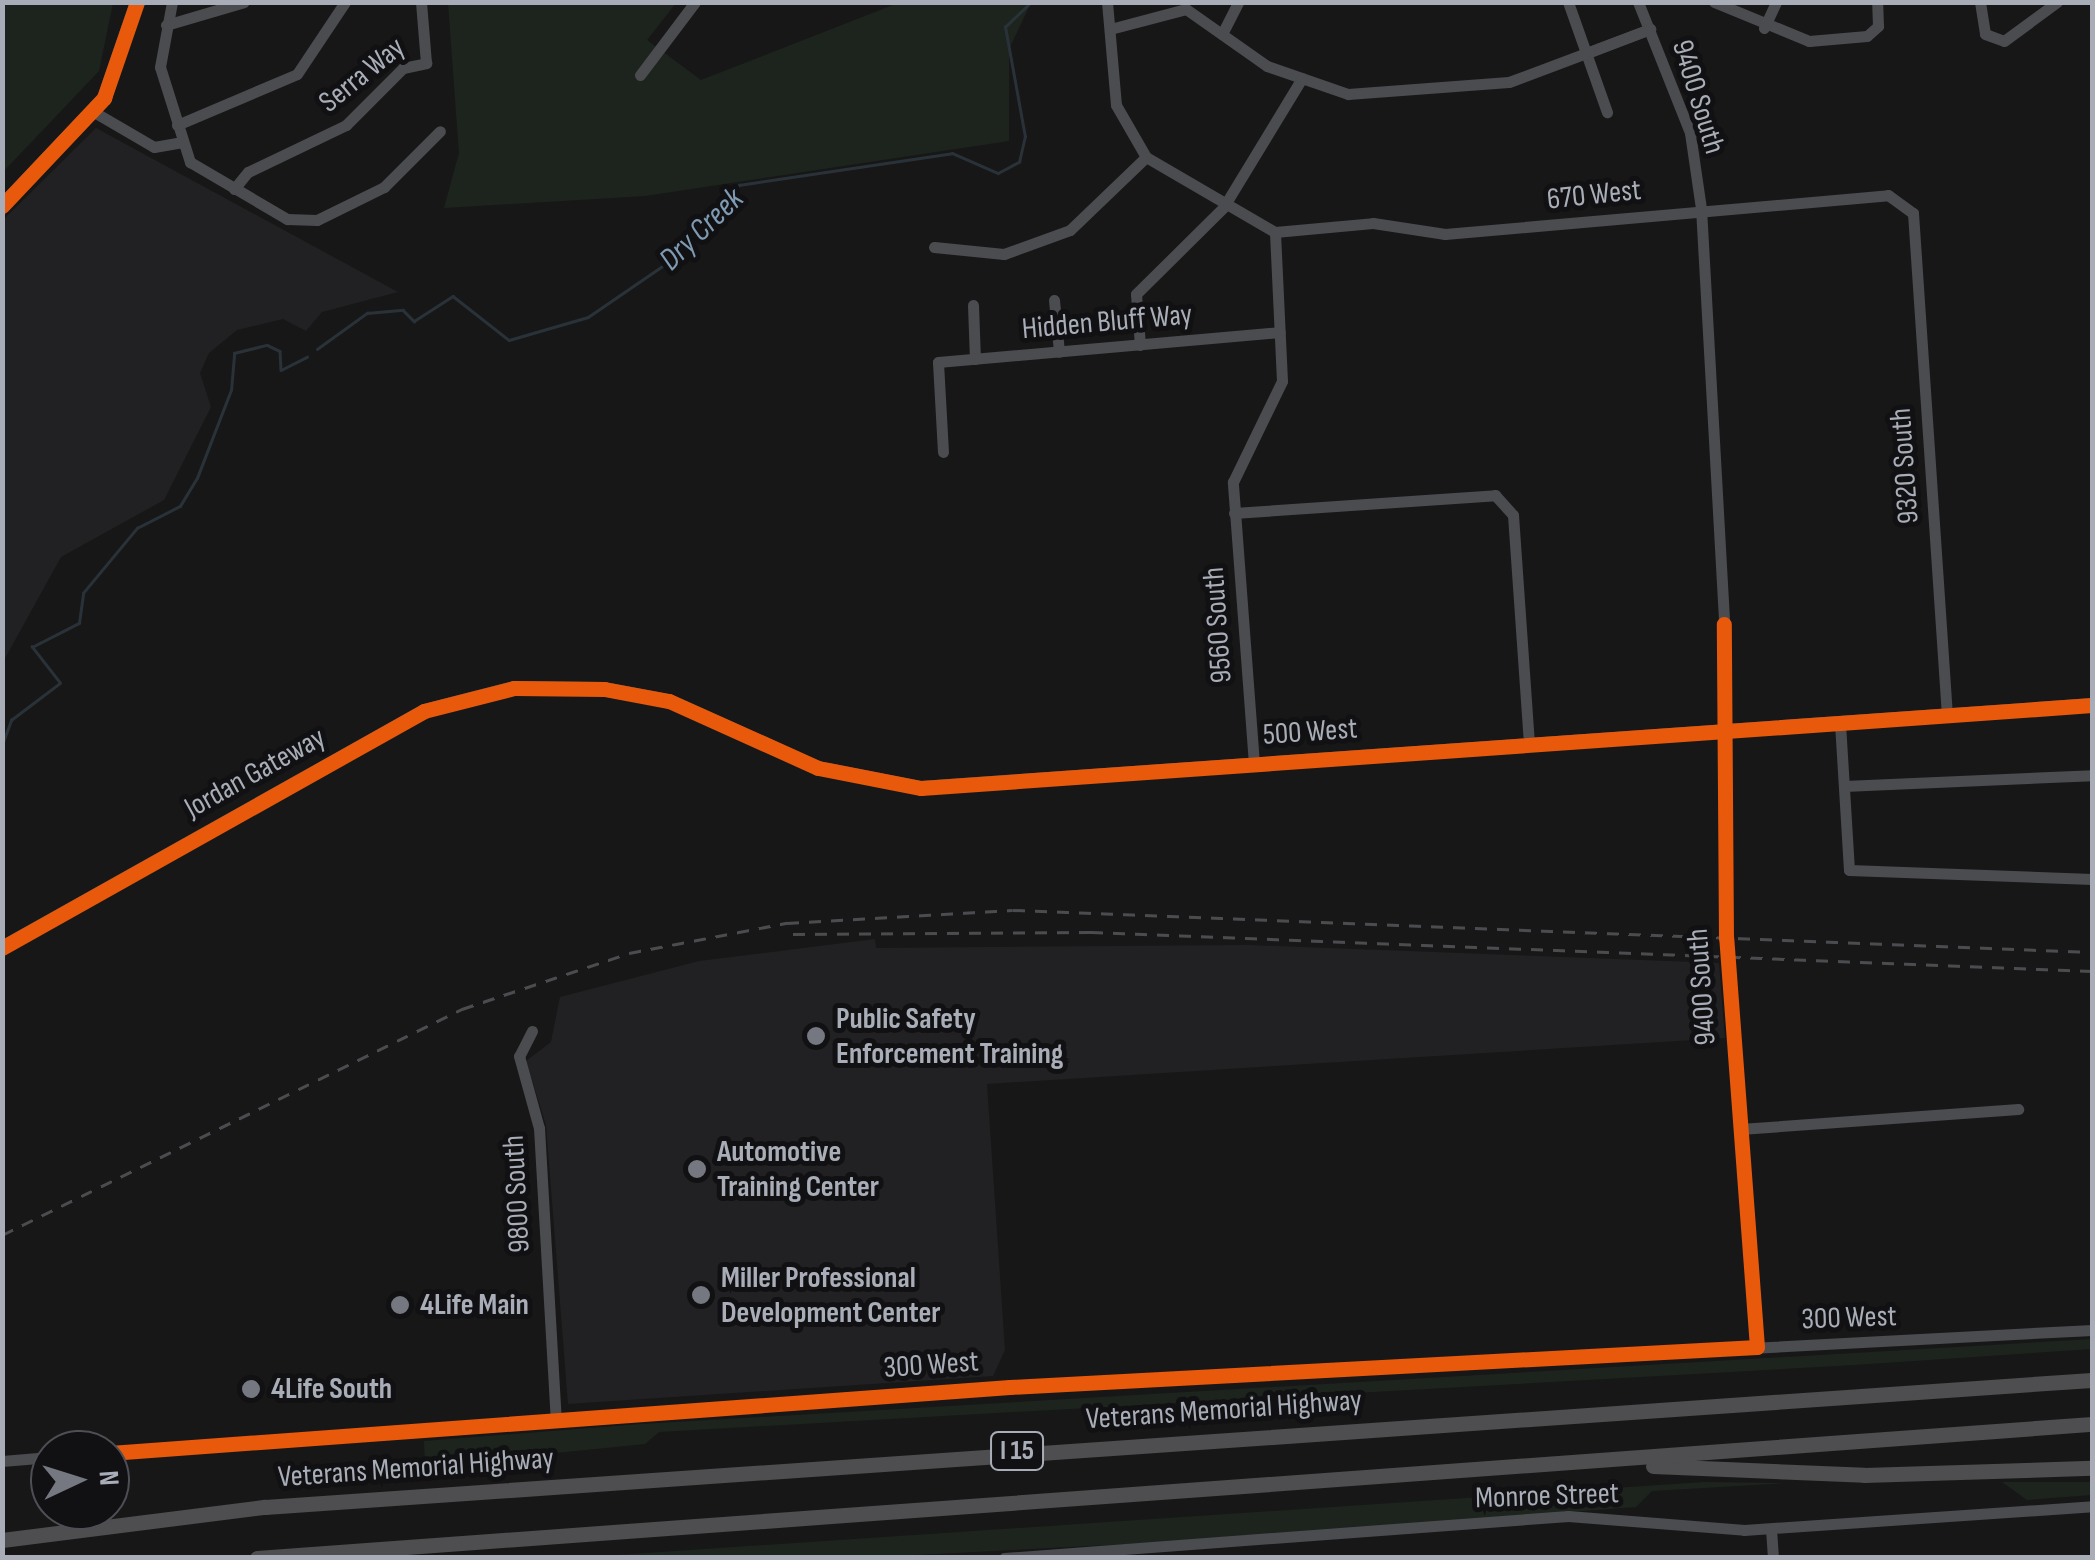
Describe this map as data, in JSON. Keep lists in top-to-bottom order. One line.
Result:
{"streets":{"highway":["Veterans Memorial Highway","I 15"],"main road":["500 West","Jordan Gateway"],"street":["Serra Way","9400 South","670 West","Hidden Bluff Way","9320 South","9560 South","9800 South","300 West","Monroe Street"]},"crossings":[["9400 South","670 West"],["9400 South","500 West"],["9400 South","300 West"],["670 West","9320 South"],["Hidden Bluff Way","9560 South"],["9320 South","500 West"],["9560 South","500 West"],["500 West","Jordan Gateway"],["9800 South","300 West"]],"water":["Dry Creek"],"places":["Public Safety Enforcement Training","Automotive Training Center","Miller Professional Development Center","4Life Main","4Life South"],"north":"right"}
